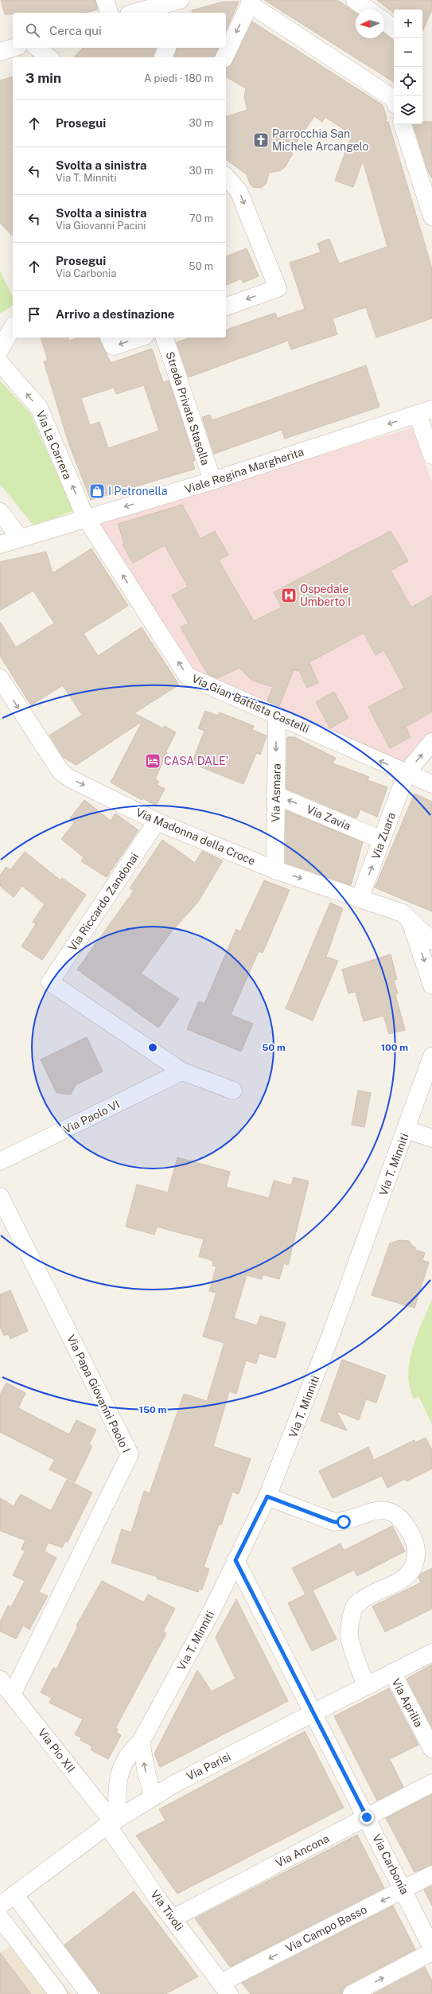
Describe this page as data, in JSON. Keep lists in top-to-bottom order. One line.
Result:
{"streets":{"street":["Strada Privata Stasolla","Via La Carrera","Viale Regina Margherita","Via Gian Battista Castelli","Via Asmara","Via Zavia","Via Zuara","Via Madonna della Croce","Via Riccardo Zandonai","Via Paolo VI","Via T. Minniti","Via Papa Giovanni Paolo I","Via Aprilia","Via Pio XII","Via Parisi","Via Ancona","Via Carbonia","Via Tivoli","Via Campo Basso"]},"crossings":[["Strada Privata Stasolla","Viale Regina Margherita"],["Via La Carrera","Viale Regina Margherita"],["Via La Carrera","Via Gian Battista Castelli"],["Viale Regina Margherita","Via Gian Battista Castelli"],["Via Gian Battista Castelli","Via Asmara"],["Via Gian Battista Castelli","Via Zuara"],["Via Asmara","Via Zavia"],["Via Asmara","Via Madonna della Croce"],["Via Zavia","Via Zuara"],["Via Zuara","Via Madonna della Croce"],["Via Madonna della Croce","Via Riccardo Zandonai"],["Via Riccardo Zandonai","Via Paolo VI"],["Via T. Minniti","Via Pio XII"],["Via T. Minniti","Via Parisi"],["Via T. Minniti","Via Carbonia"],["Via T. Minniti","Via Tivoli"],["Via Papa Giovanni Paolo I","Via Pio XII"],["Via Aprilia","Via Parisi"],["Via Pio XII","Via Parisi"],["Via Pio XII","Via Tivoli"],["Via Parisi","Via Carbonia"],["Via Parisi","Via Tivoli"],["Via Ancona","Via Carbonia"],["Via Ancona","Via Tivoli"],["Via Carbonia","Via Campo Basso"],["Via Tivoli","Via Campo Basso"]],"one_way":["Via La Carrera","Viale Regina Margherita","Via Gian Battista Castelli","Via Asmara","Via Zavia","Via Zuara","Via Madonna della Croce"],"places":{"church":["Parrocchia San Michele Arcangelo"],"shop":["I Petronella"],"hospital":["Ospedale Umberto I"],"hotel":["CASA DALE'"]},"north":"left","page":{"map_buttons":["+","−"],"search":"Cerca qui","heading":["3 min","A piedi · 180 m"],"list":[["Prosegui","30 m"],["Svolta a sinistra","Via T. Minniti","30 m"],["Svolta a sinistra","Via Giovanni Pacini","70 m"],["Prosegui","Via Carbonia","50 m"],"Arrivo a destinazione"]},"rings":["50 m","100 m","150 m"]}
